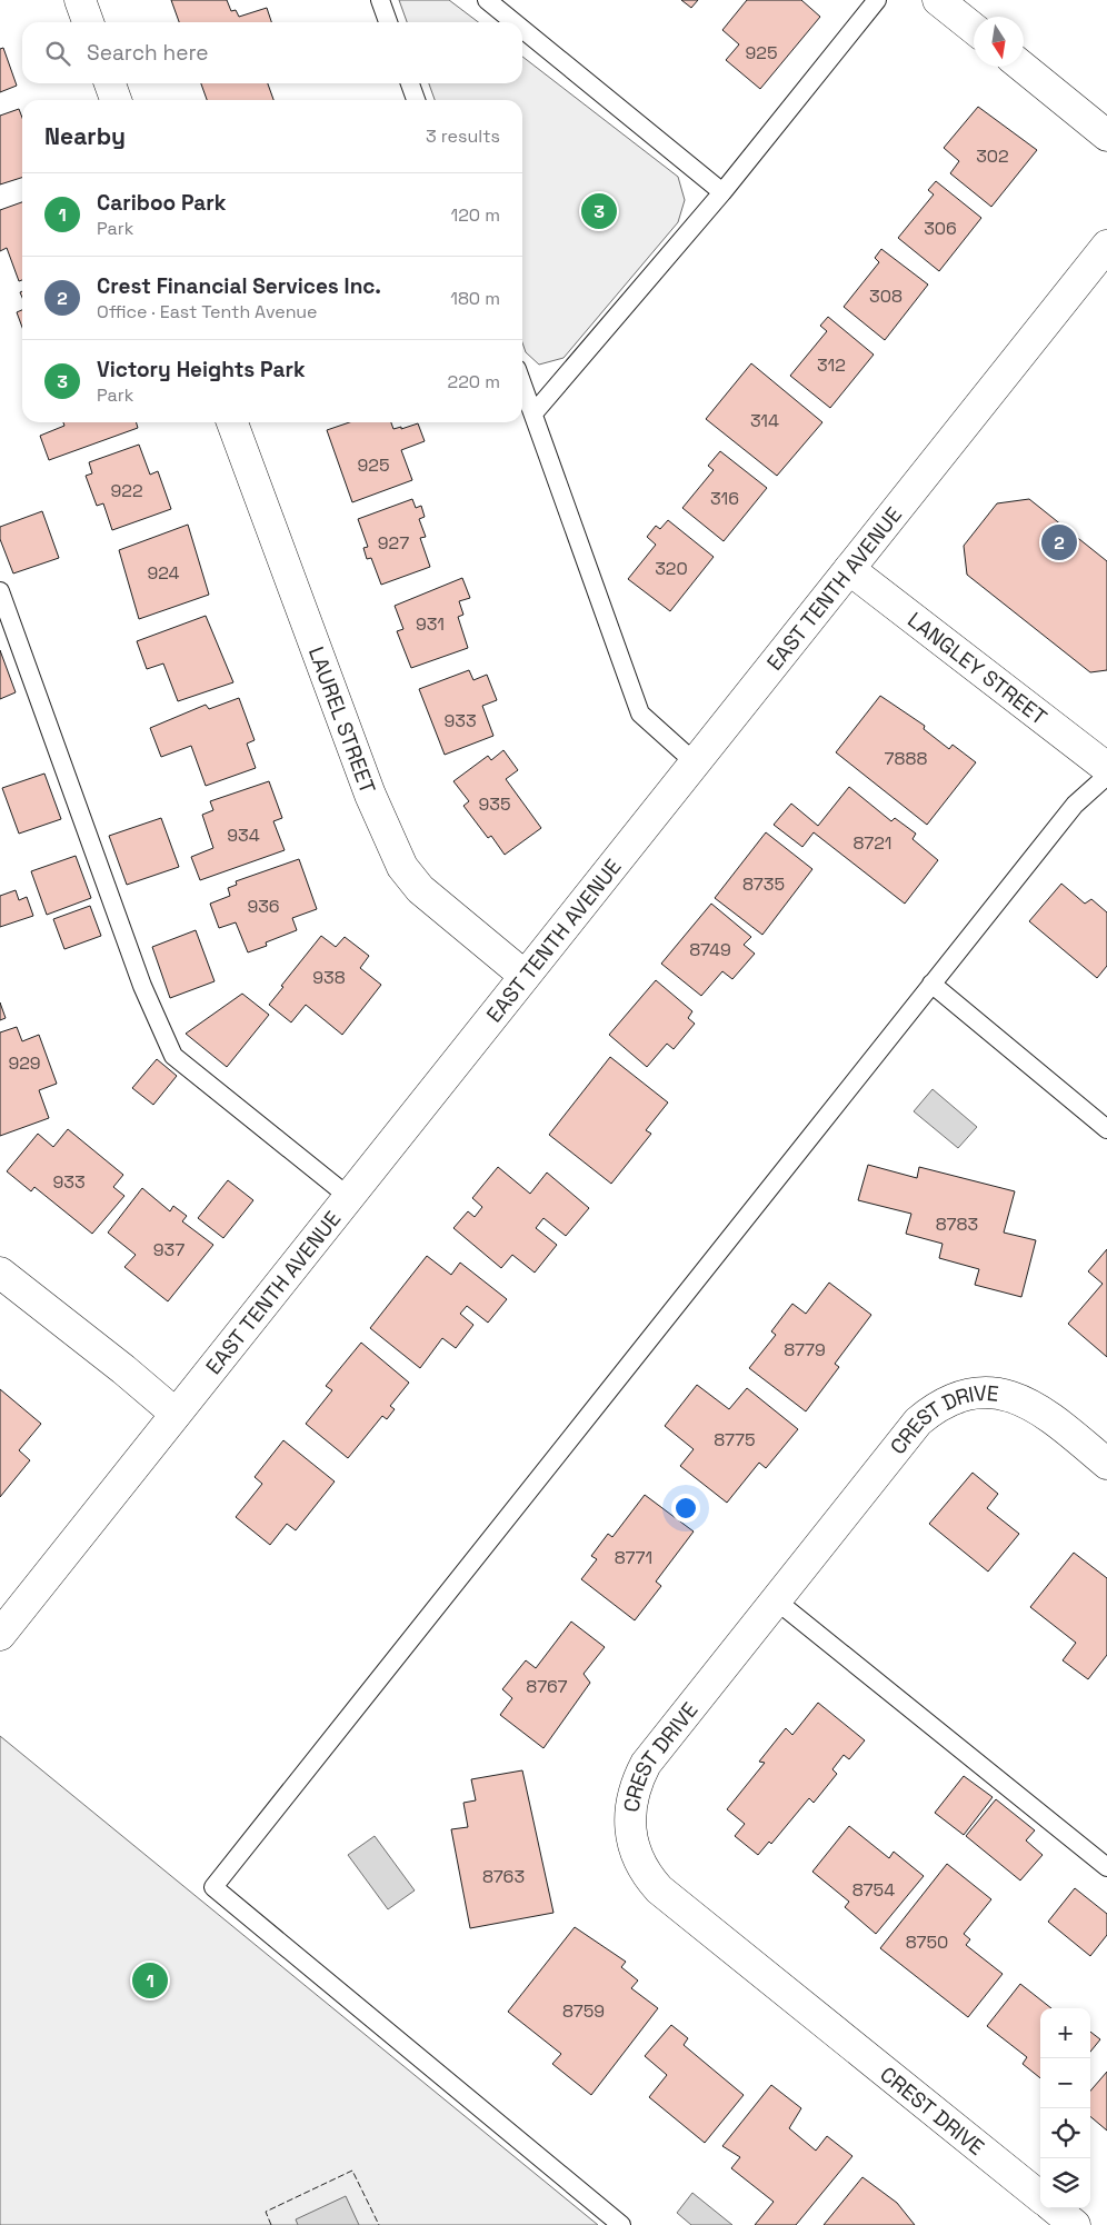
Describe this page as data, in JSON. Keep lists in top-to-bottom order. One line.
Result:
{"streets":{"street":["EAST TENTH AVENUE","LANGLEY STREET","LAUREL STREET","CREST DRIVE"]},"crossings":[["EAST TENTH AVENUE","LANGLEY STREET"],["EAST TENTH AVENUE","LAUREL STREET"]],"house_numbers":["925","302","306","308","312","314","925","922","316","927","320","924","931","933","7888","935","934","8721","8735","936","8749","938","929","933","8783","937","8779","8775","8771","8767","8763","8754","8750","8759"],"north":"bottom","page":{"search":"Search here","heading":["Nearby","3 results"],"list":[{"mark":"1","name":"Cariboo Park","note":"Park","value":"120 m"},{"mark":"2","name":"Crest Financial Services Inc.","note":"Office · East Tenth Avenue","value":"180 m"},{"mark":"3","name":"Victory Heights Park","note":"Park","value":"220 m"}],"pins":["3","2","1"],"map_buttons":["+","−"]}}
